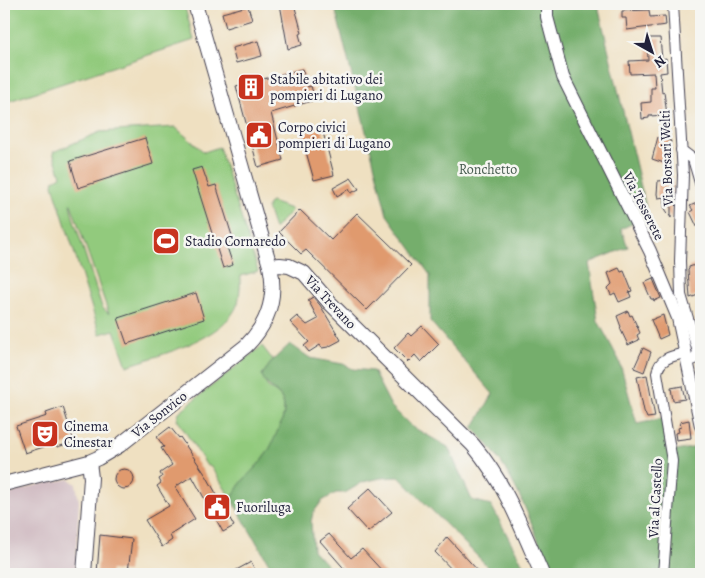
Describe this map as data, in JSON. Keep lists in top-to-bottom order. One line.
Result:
{"streets":{"main road":["Via Trevano","Via Sonvico"],"street":["Via Borsari Welti","Via Tesserete","Via al Castello"]},"crossings":[["Via Borsari Welti","Via Tesserete"],["Via Borsari Welti","Via al Castello"],["Via Tesserete","Via al Castello"],["Via Trevano","Via Sonvico"]],"parks":["Ronchetto"],"places":{"building":["Stabile abitativo dei pompieri di Lugano"],"public building":["Corpo civici pompieri di Lugano","Fuoriluga"],"sports":["Stadio Cornaredo"],"theatre":["Cinema Cinestar"]},"north":"bottom right"}
